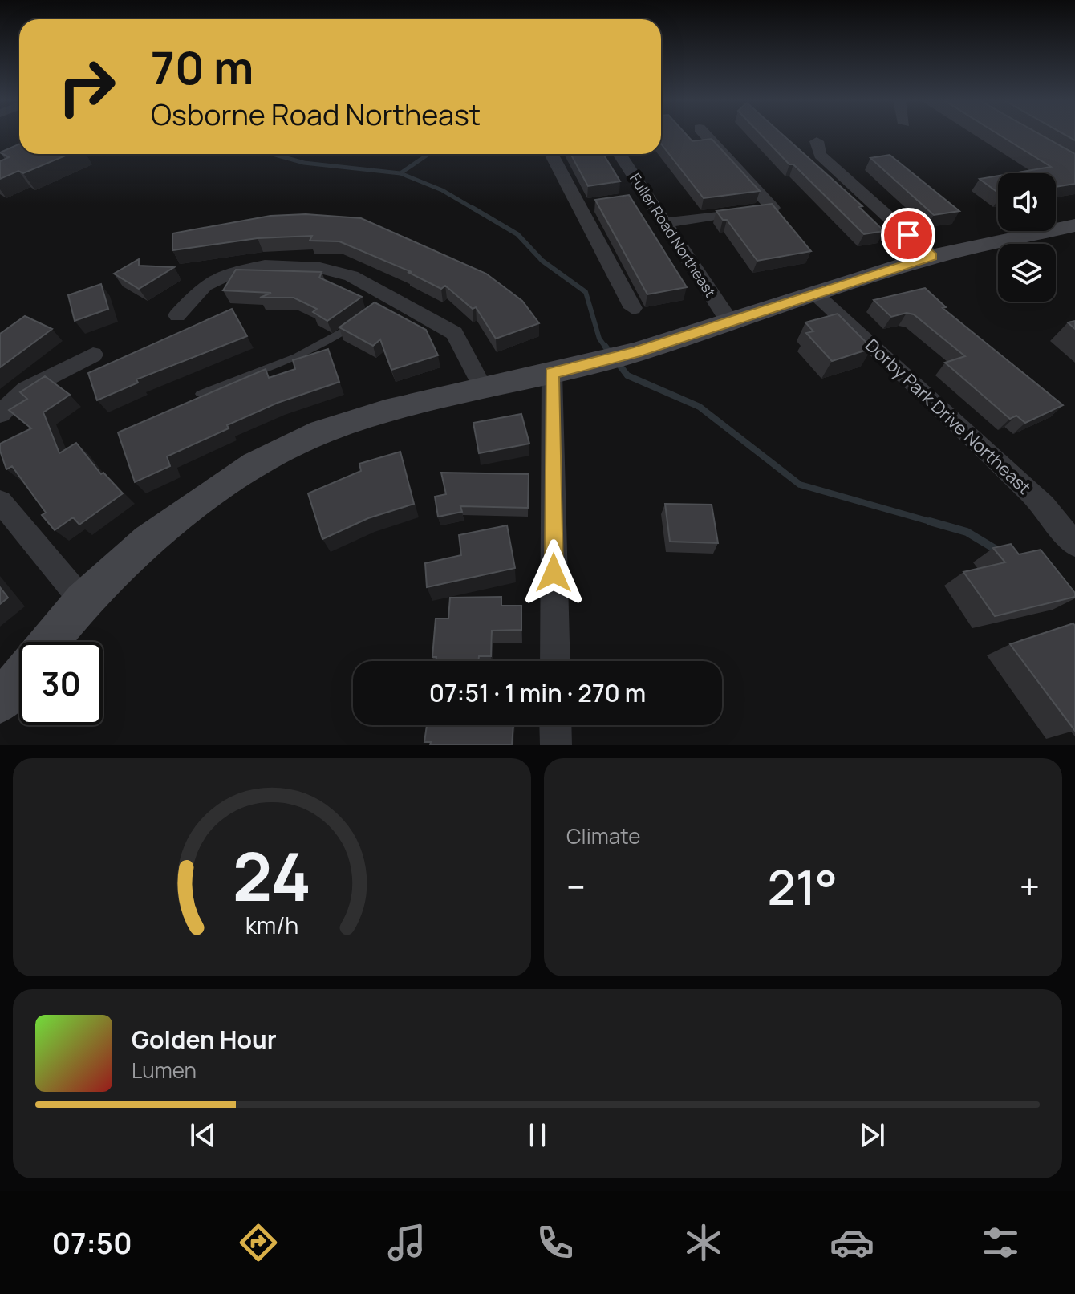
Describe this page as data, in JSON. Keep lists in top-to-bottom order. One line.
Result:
{"streets":{"street":["Fuller Road Northeast","Dorby Park Drive Northeast"]},"page":{"turn":["70 m","Osborne Road Northeast"],"limit":"30","trip":"07:51 · 1 min · 270 m","tile":"Climate","heat":["−","21°","+"],"song":["Golden Hour","Lumen"],"tabs":"07:50","gauge":["24","km/h"]}}
